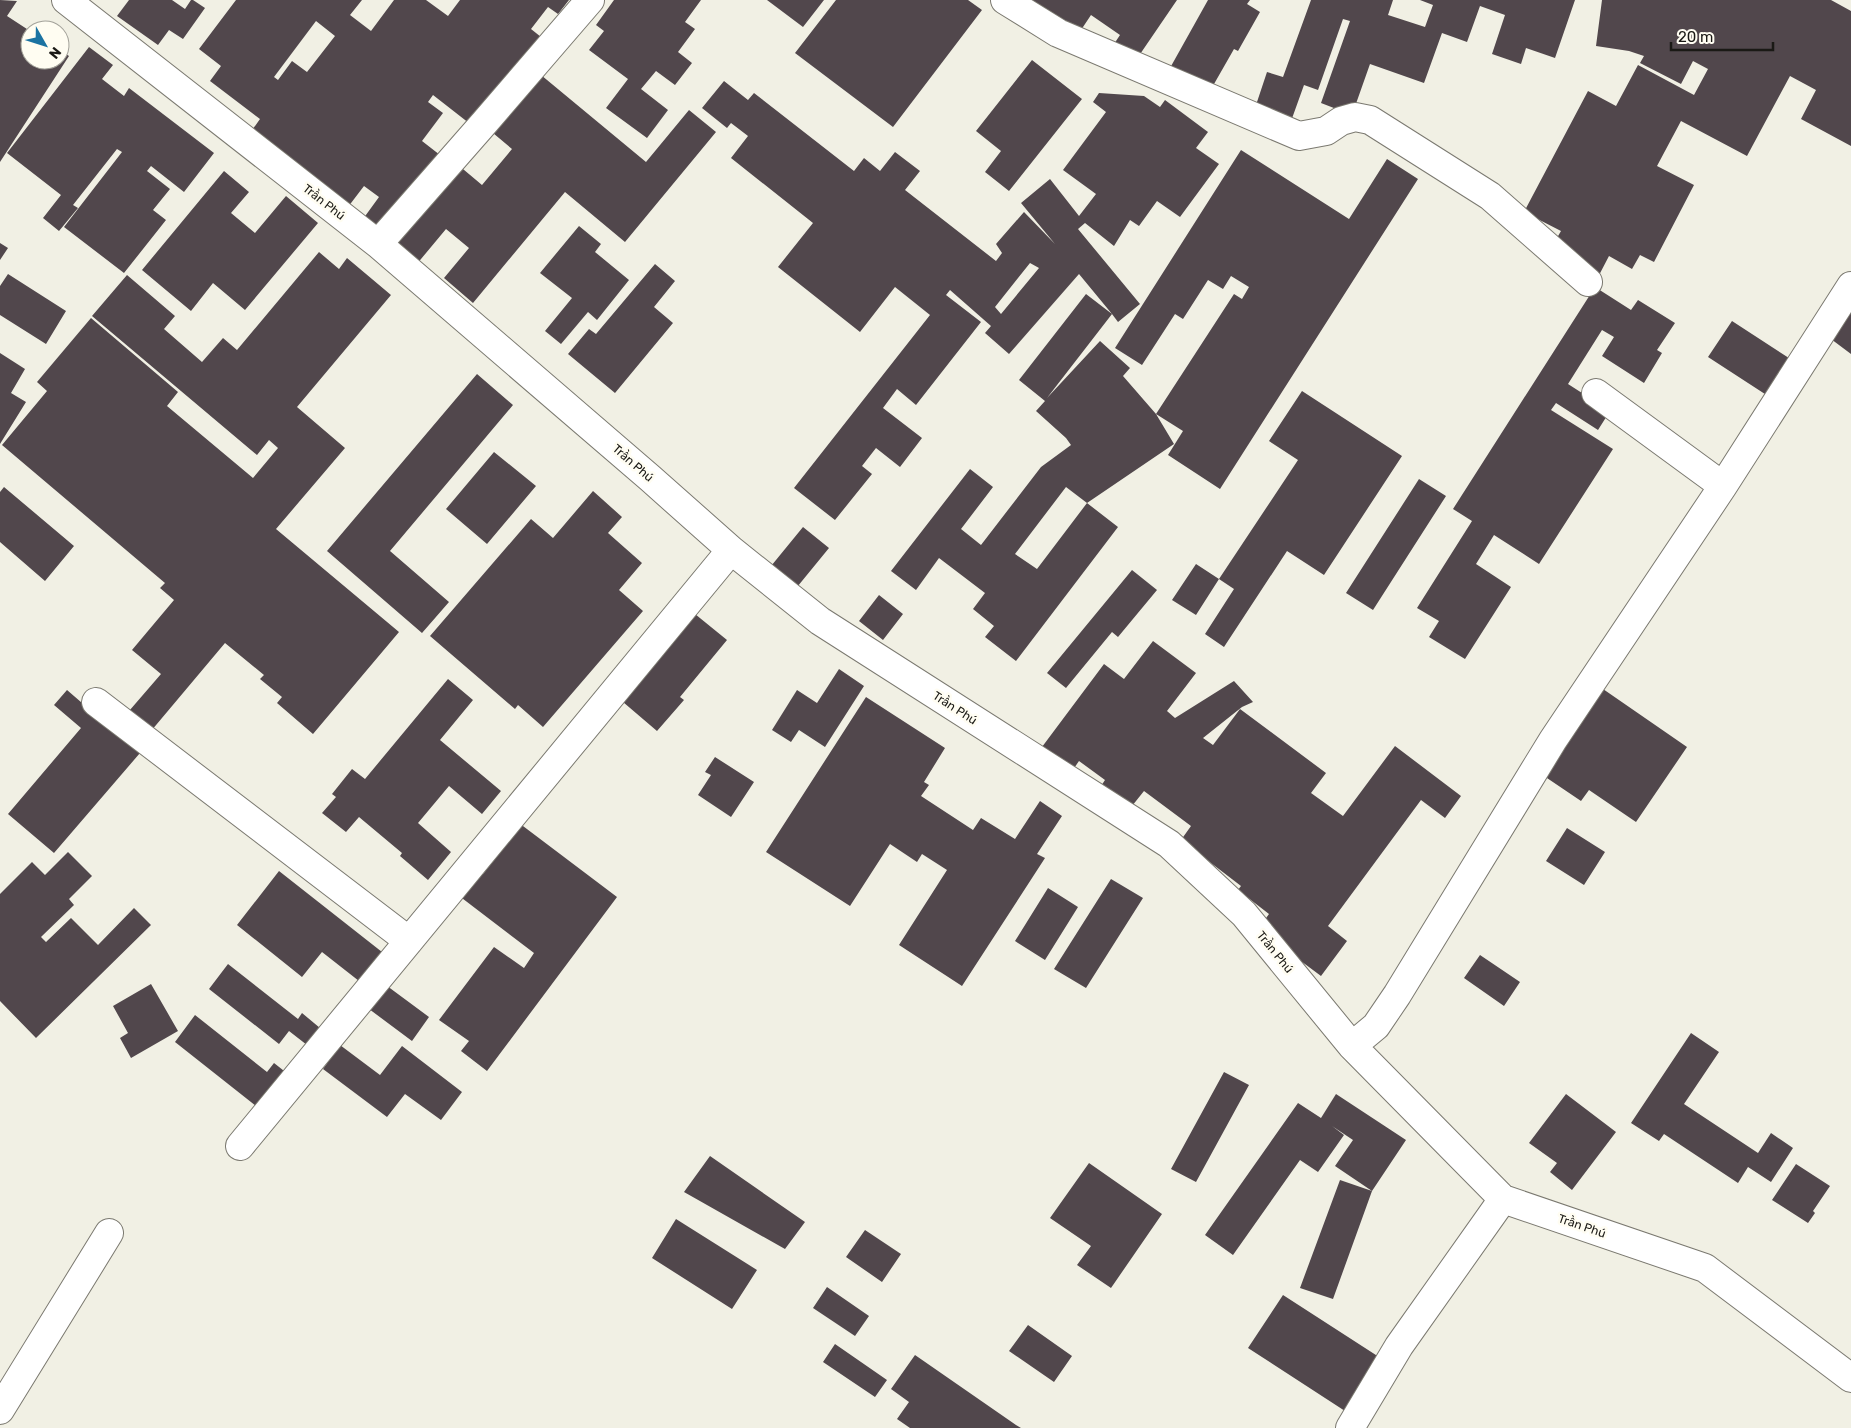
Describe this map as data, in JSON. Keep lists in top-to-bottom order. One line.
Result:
{"streets":{"street":["Trần Phú"]},"scale_bar":"20 m","north":"bottom right"}
